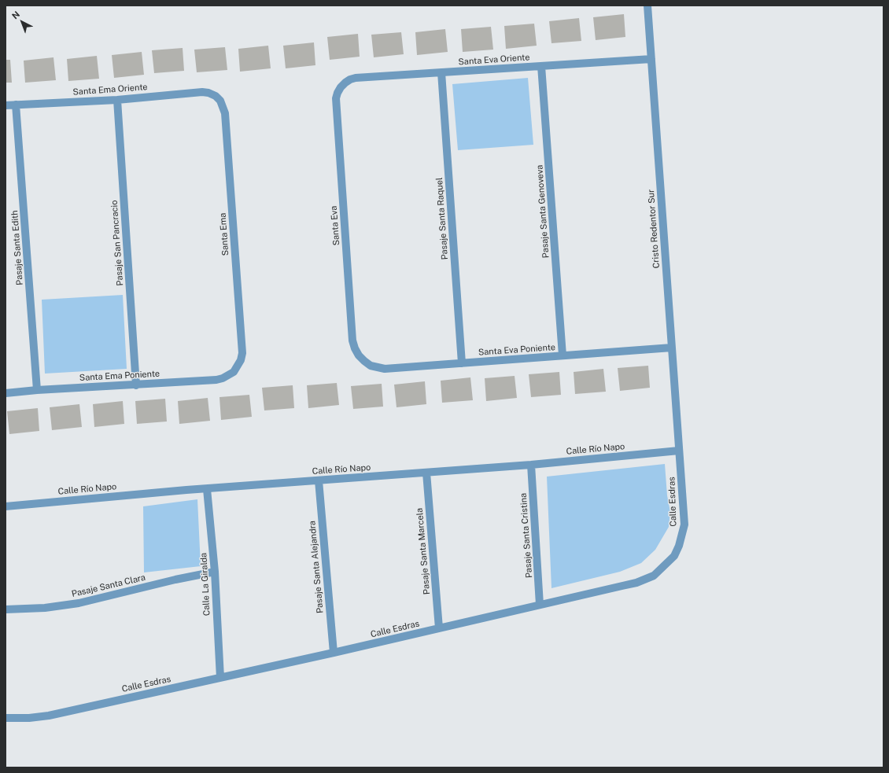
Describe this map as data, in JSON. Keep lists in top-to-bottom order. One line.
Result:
{"streets":{"street":["Santa Eva Oriente","Santa Ema Oriente","Pasaje Santa Genoveva","Pasaje Santa Raquel","Santa Eva","Cristo Redentor Sur","Santa Ema","Pasaje San Pancracio","Pasaje Santa Edith","Santa Eva Poniente","Santa Ema Poniente","Calle Río Napo","Calle Esdras","Pasaje Santa Cristina","Pasaje Santa Marcela","Pasaje Santa Alejandra","Calle La Giralda","Pasaje Santa Clara"]},"crossings":[["Santa Eva Oriente","Pasaje Santa Genoveva"],["Santa Eva Oriente","Pasaje Santa Raquel"],["Santa Eva Oriente","Santa Eva"],["Santa Eva Oriente","Cristo Redentor Sur"],["Santa Ema Oriente","Santa Ema"],["Santa Ema Oriente","Pasaje San Pancracio"],["Santa Ema Oriente","Pasaje Santa Edith"],["Pasaje Santa Genoveva","Santa Eva Poniente"],["Pasaje Santa Raquel","Santa Eva Poniente"],["Santa Eva","Santa Eva Poniente"],["Cristo Redentor Sur","Santa Eva Poniente"],["Cristo Redentor Sur","Calle Río Napo"],["Cristo Redentor Sur","Calle Esdras"],["Santa Ema","Santa Ema Poniente"],["Pasaje San Pancracio","Santa Ema Poniente"],["Pasaje Santa Edith","Santa Ema Poniente"],["Calle Río Napo","Calle Esdras"],["Calle Río Napo","Pasaje Santa Cristina"],["Calle Río Napo","Pasaje Santa Marcela"],["Calle Río Napo","Pasaje Santa Alejandra"],["Calle Río Napo","Calle La Giralda"],["Calle Esdras","Pasaje Santa Cristina"],["Calle Esdras","Pasaje Santa Marcela"],["Calle Esdras","Pasaje Santa Alejandra"],["Calle Esdras","Calle La Giralda"],["Calle La Giralda","Pasaje Santa Clara"]],"north":"top left"}
